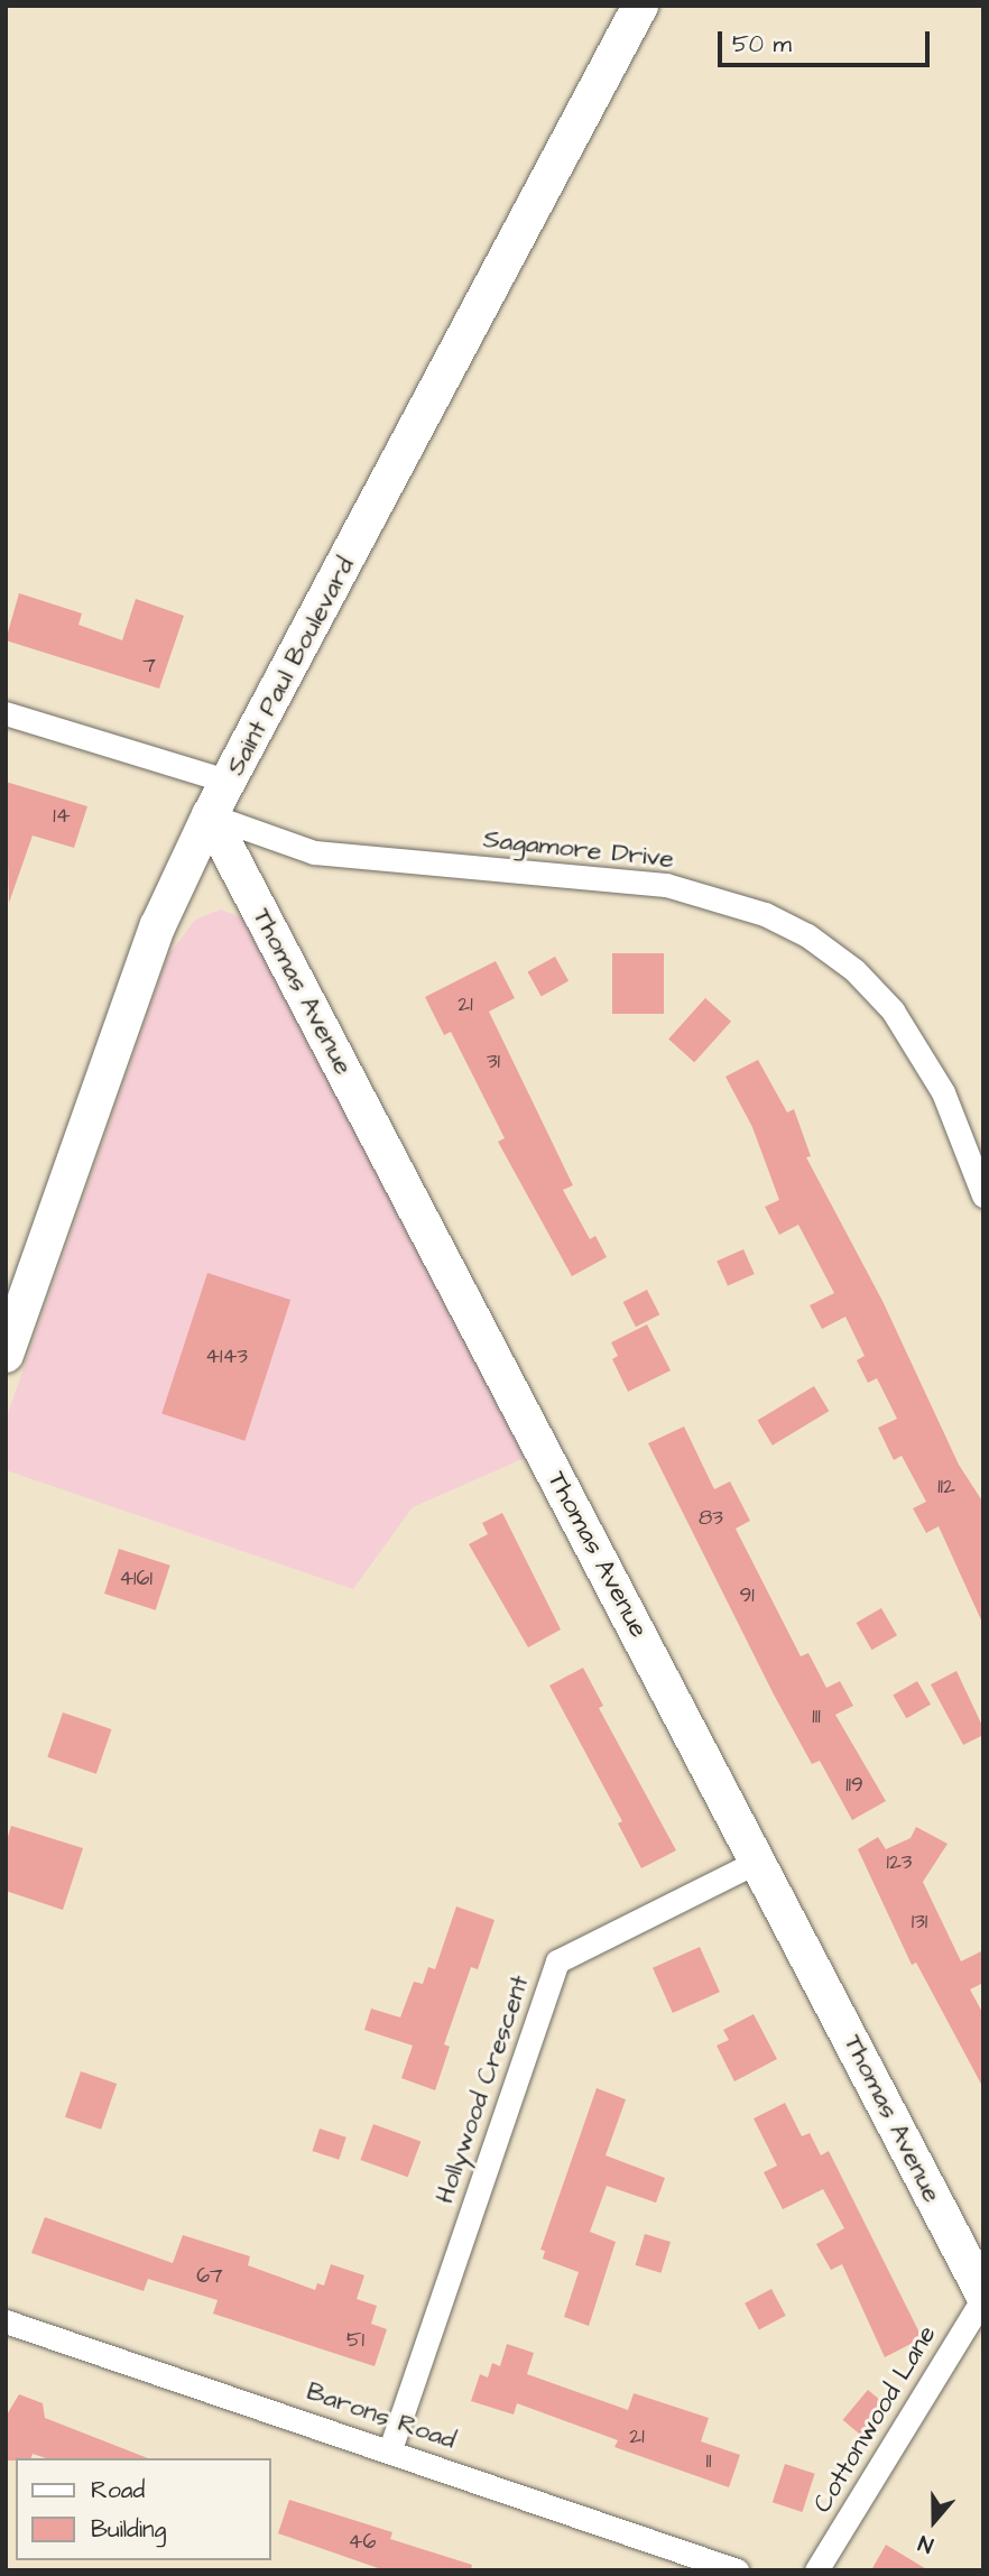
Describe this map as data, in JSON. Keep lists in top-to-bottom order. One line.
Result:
{"streets":{"main road":["Saint Paul Boulevard","Thomas Avenue"],"street":["Sagamore Drive","Hollywood Crescent","Barons Road","Cottonwood Lane"]},"crossings":[["Saint Paul Boulevard","Sagamore Drive"],["Saint Paul Boulevard","Thomas Avenue"],["Sagamore Drive","Thomas Avenue"],["Thomas Avenue","Hollywood Crescent"],["Thomas Avenue","Cottonwood Lane"],["Hollywood Crescent","Barons Road"]],"house_numbers":["7","14","21","31","4143","112","83","4161","91","111","119","123","131","67","51","21","11","46"],"legend":["Road","Building"],"scale_bar":"50 m","north":"bottom"}
